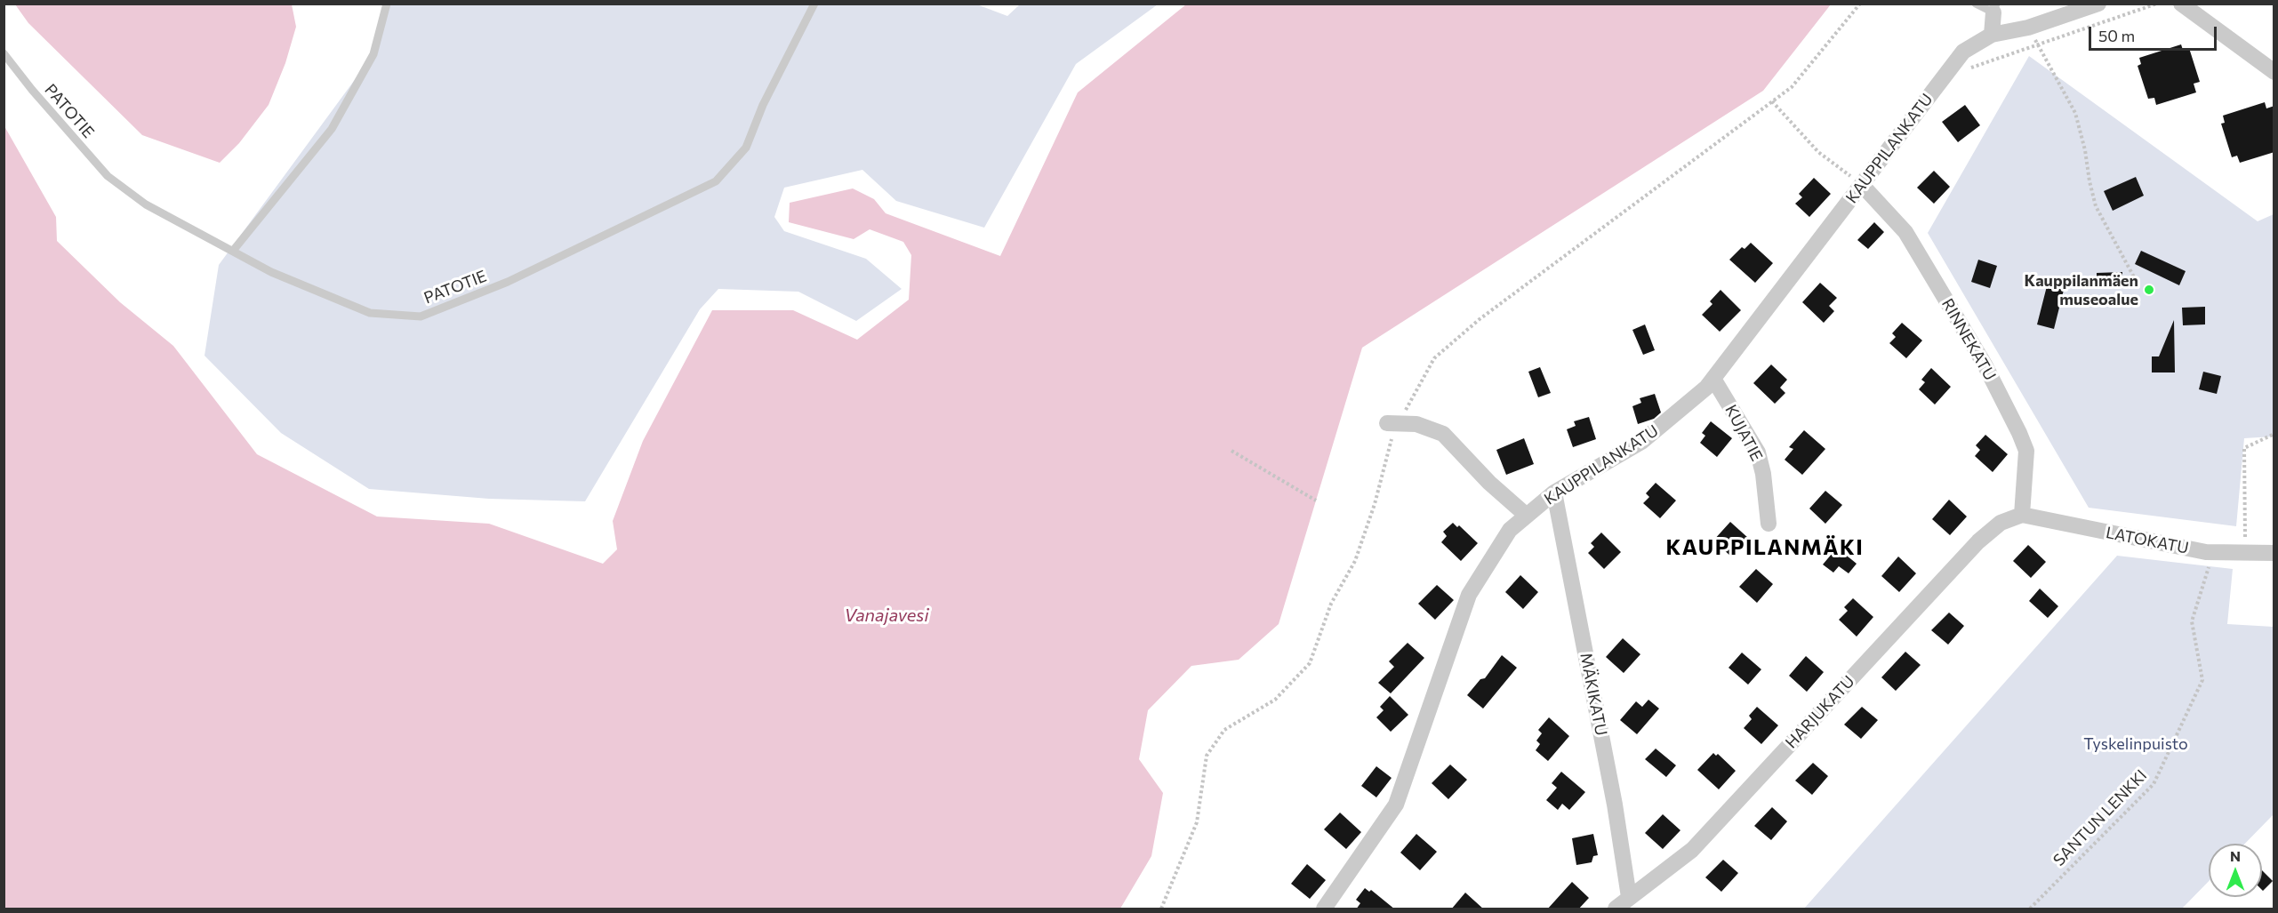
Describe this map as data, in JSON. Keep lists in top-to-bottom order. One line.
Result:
{"streets":{"street":["KAUPPILANKATU","RINNEKATU","KUJATIE","LATOKATU","MÄKIKATU","HARJUKATU"],"lane":["PATOTIE"],"path":["SANTUN LENKKI"]},"crossings":[["KAUPPILANKATU","RINNEKATU"],["KAUPPILANKATU","KUJATIE"],["KAUPPILANKATU","MÄKIKATU"],["RINNEKATU","LATOKATU"],["RINNEKATU","HARJUKATU"],["LATOKATU","HARJUKATU"],["LATOKATU","SANTUN LENKKI"],["MÄKIKATU","HARJUKATU"]],"districts":["KAUPPILANMÄKI"],"water":["Vanajavesi"],"parks":["Tyskelinpuisto"],"places":["Kauppilanmäen museoalue"],"scale_bar":"50 m","north":"top"}
